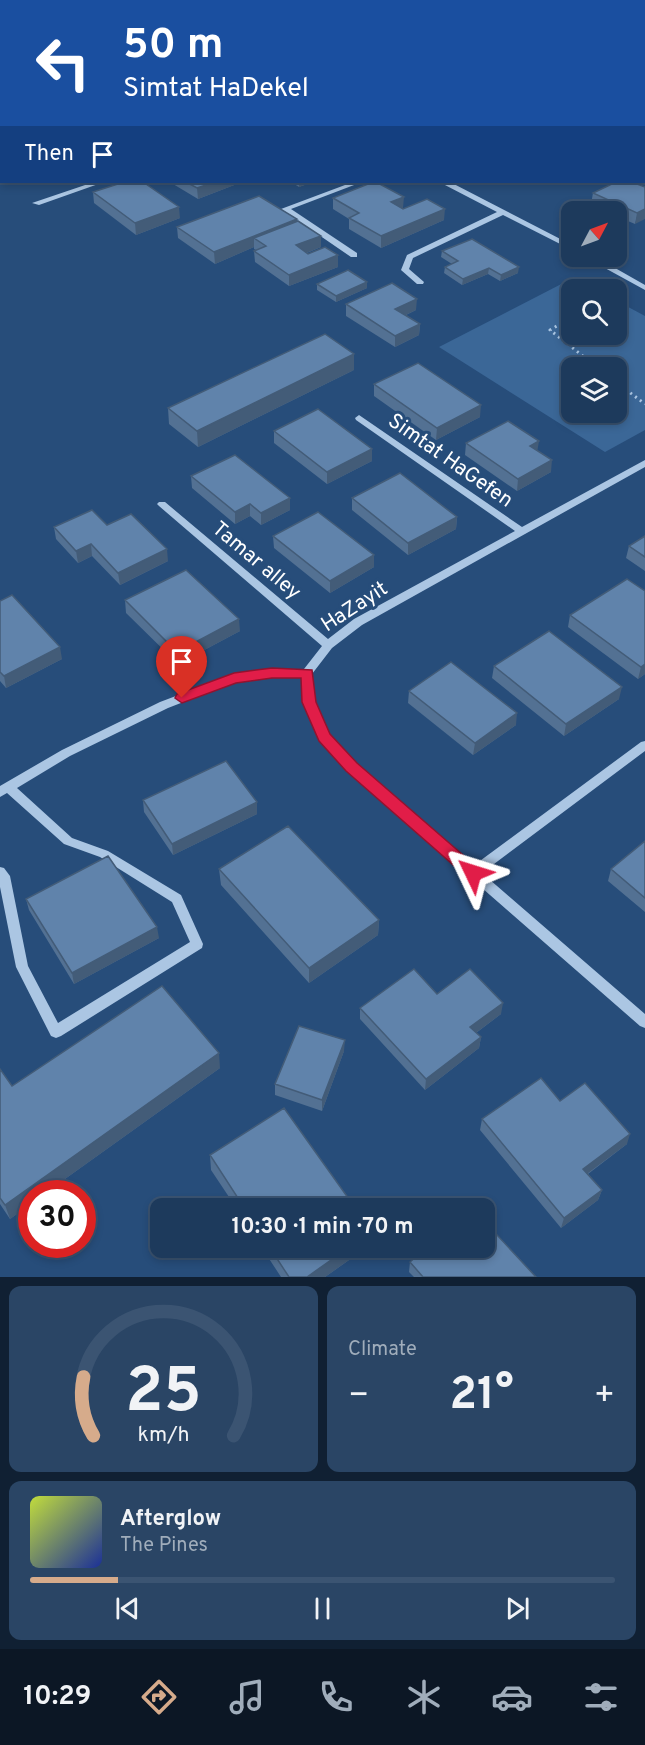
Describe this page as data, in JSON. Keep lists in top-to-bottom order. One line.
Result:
{"streets":{"street":["Simtat HaGefen","Tamar alley","HaZayit"]},"crossings":[["Simtat HaGefen","HaZayit"],["Tamar alley","HaZayit"]],"north":"top right","page":{"turn":["50 m","Simtat HaDekel"],"then":"Then","limit":"30","trip":"10:30 · 1 min · 70 m","tile":"Climate","heat":["−","21°","+"],"song":["Afterglow","The Pines"],"tabs":"10:29","gauge":["25","km/h"]}}
